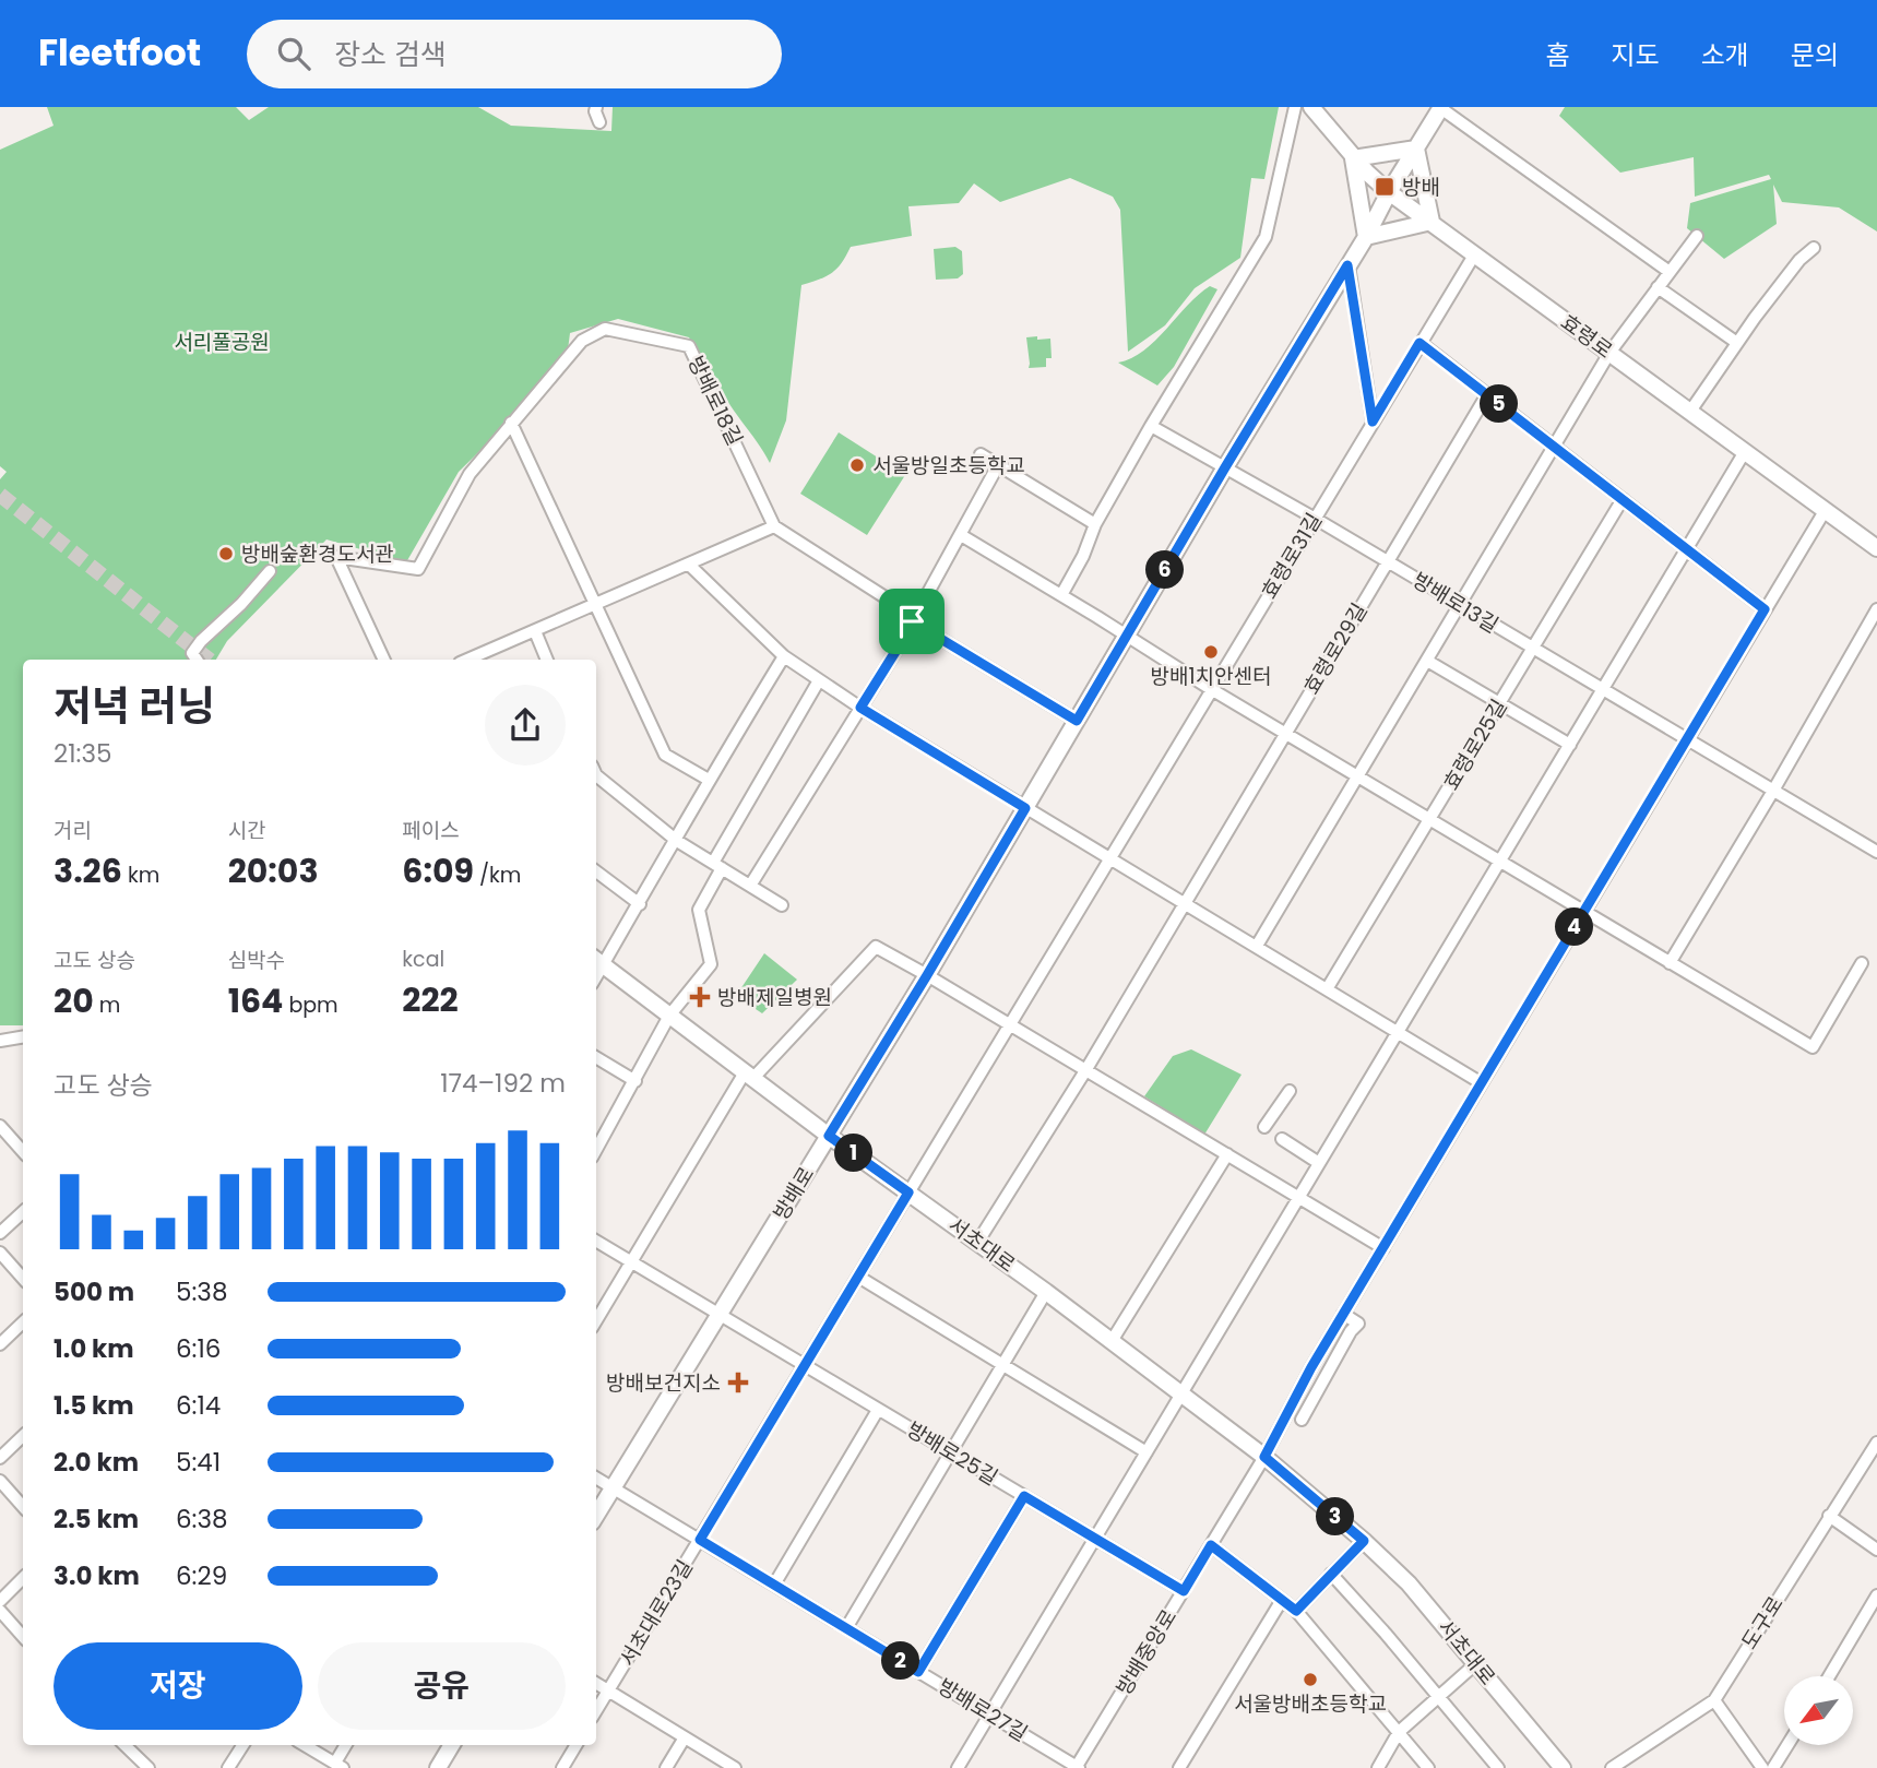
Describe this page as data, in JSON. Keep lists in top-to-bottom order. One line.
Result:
{"streets":{"main road":["효령로","방배로","서초대로"],"street":["방배로18길","효령로31길","방배로13길","효령로29길","효령로25길","방배로25길","서초대로23길","도구로","방배중앙로","방배로27길"]},"crossings":[["효령로","효령로31길"],["효령로","방배로"],["효령로","방배중앙로"],["효령로31길","방배로13길"],["효령로31길","서초대로23길"],["방배로13길","효령로29길"],["방배로13길","효령로25길"],["방배로13길","방배로"],["방배로13길","방배중앙로"],["효령로29길","서초대로"],["방배로","서초대로"],["방배로","방배로25길"],["방배로","방배로27길"],["서초대로","서초대로23길"],["서초대로","방배중앙로"],["방배로25길","서초대로23길"],["방배로25길","방배중앙로"],["서초대로23길","방배로27길"],["방배중앙로","방배로27길"]],"parks":["서리풀공원"],"places":{"transit":["방배"],"other":["서울방일초등학교","방배숲환경도서관","방배1치안센터","서울방배초등학교"],"health":["방배제일병원","방배보건지소"]},"north":"bottom left","page":{"header":"Fleetfoot","search":"장소 검색","nav":["홈","지도","소개","문의"],"pins":["5","6","4","1","3","2"],"heading":["저녁 러닝","21:35"],"stats":[["거리","3.26 km"],["시간","20:03"],["페이스","6:09 /km"],["고도 상승","20 m"],["심박수","164 bpm"],["kcal","222"]],"chart":["고도 상승","174–192 m"],"list":[{"name":"500 m","note":"5:38"},{"name":"1.0 km","note":"6:16"},{"name":"1.5 km","note":"6:14"},{"name":"2.0 km","note":"5:41"},{"name":"2.5 km","note":"6:38"},{"name":"3.0 km","note":"6:29"}],"buttons":["저장","공유"]}}
